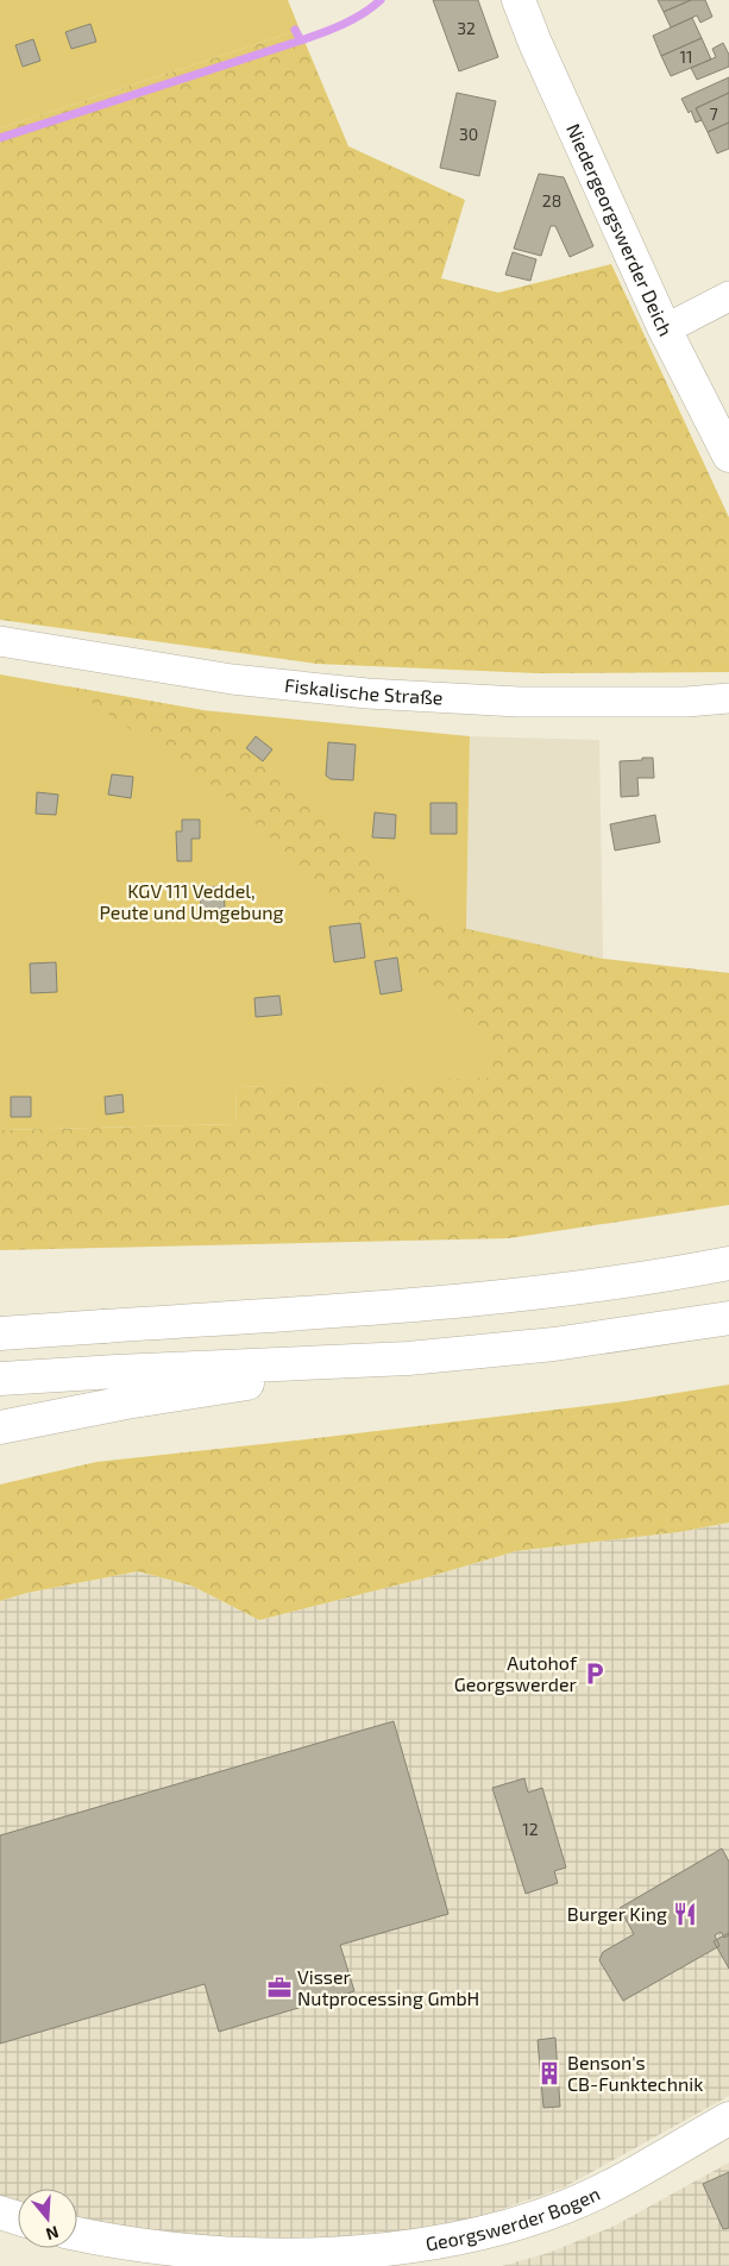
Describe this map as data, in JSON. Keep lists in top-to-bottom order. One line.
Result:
{"streets":{"main road":["Niedergeorgswerder Deich","Georgswerder Bogen"],"street":["Fiskalische Straße"]},"parks":["KGV 111 Veddel, Peute und Umgebung"],"places":{"parking":["Autohof Georgswerder"],"restaurant":["Burger King"],"office":["Visser Nutprocessing GmbH"],"building":["Benson's CB-Funktechnik"]},"house_numbers":["32","11","7","30","28","12"],"north":"bottom"}
